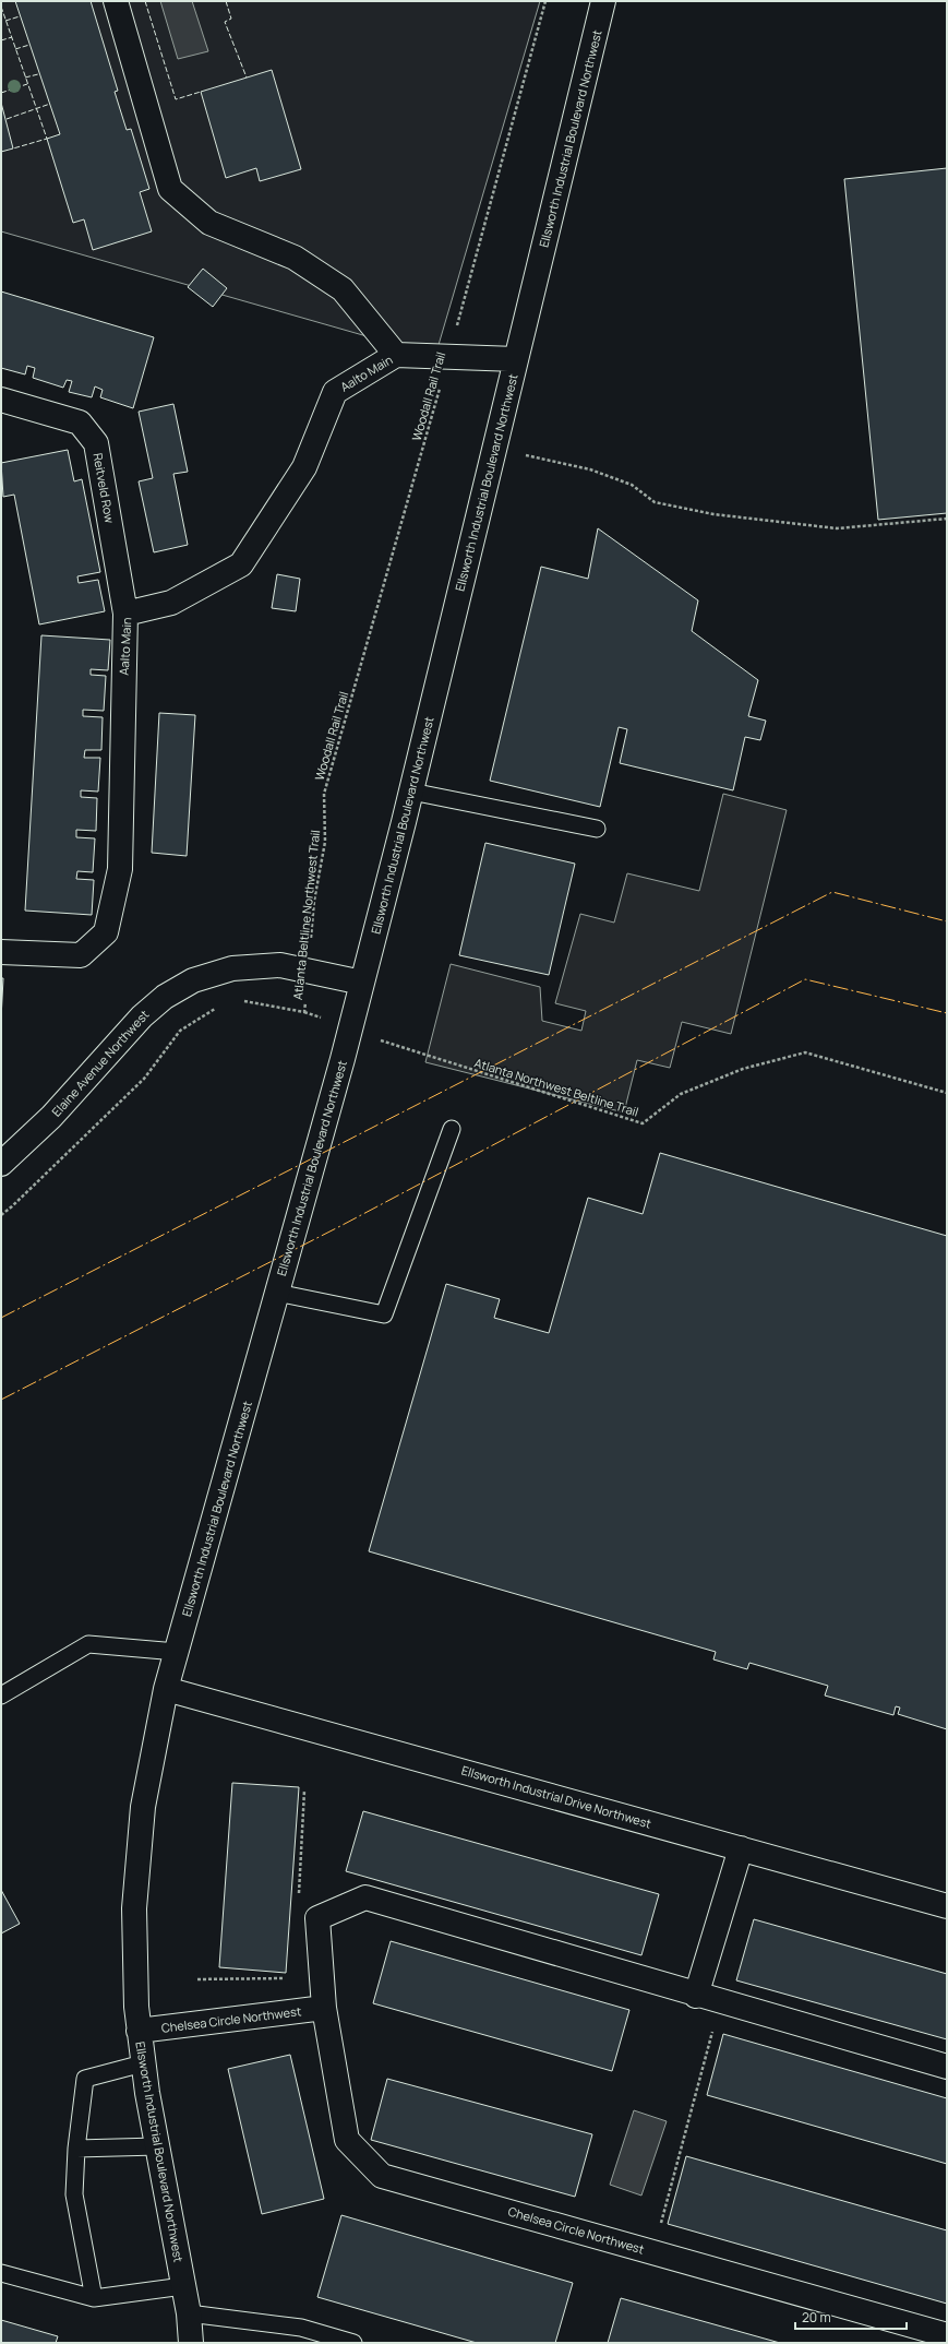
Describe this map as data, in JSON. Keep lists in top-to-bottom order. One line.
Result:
{"streets":{"street":["Ellsworth Industrial Boulevard Northwest","Aalto Main","Reitveld Row","Elaine Avenue Northwest","Ellsworth Industrial Drive Northwest","Chelsea Circle Northwest"],"path":["Woodall Rail Trail","Atlanta Beltline Northwest Trail","Atlanta Northwest Beltline Trail"]},"crossings":[["Ellsworth Industrial Boulevard Northwest","Elaine Avenue Northwest"],["Ellsworth Industrial Boulevard Northwest","Atlanta Northwest Beltline Trail"],["Ellsworth Industrial Boulevard Northwest","Ellsworth Industrial Drive Northwest"],["Ellsworth Industrial Boulevard Northwest","Chelsea Circle Northwest"],["Aalto Main","Reitveld Row"],["Woodall Rail Trail","Atlanta Beltline Northwest Trail"],["Atlanta Beltline Northwest Trail","Elaine Avenue Northwest"],["Atlanta Beltline Northwest Trail","Atlanta Northwest Beltline Trail"]],"scale_bar":"20 m"}
